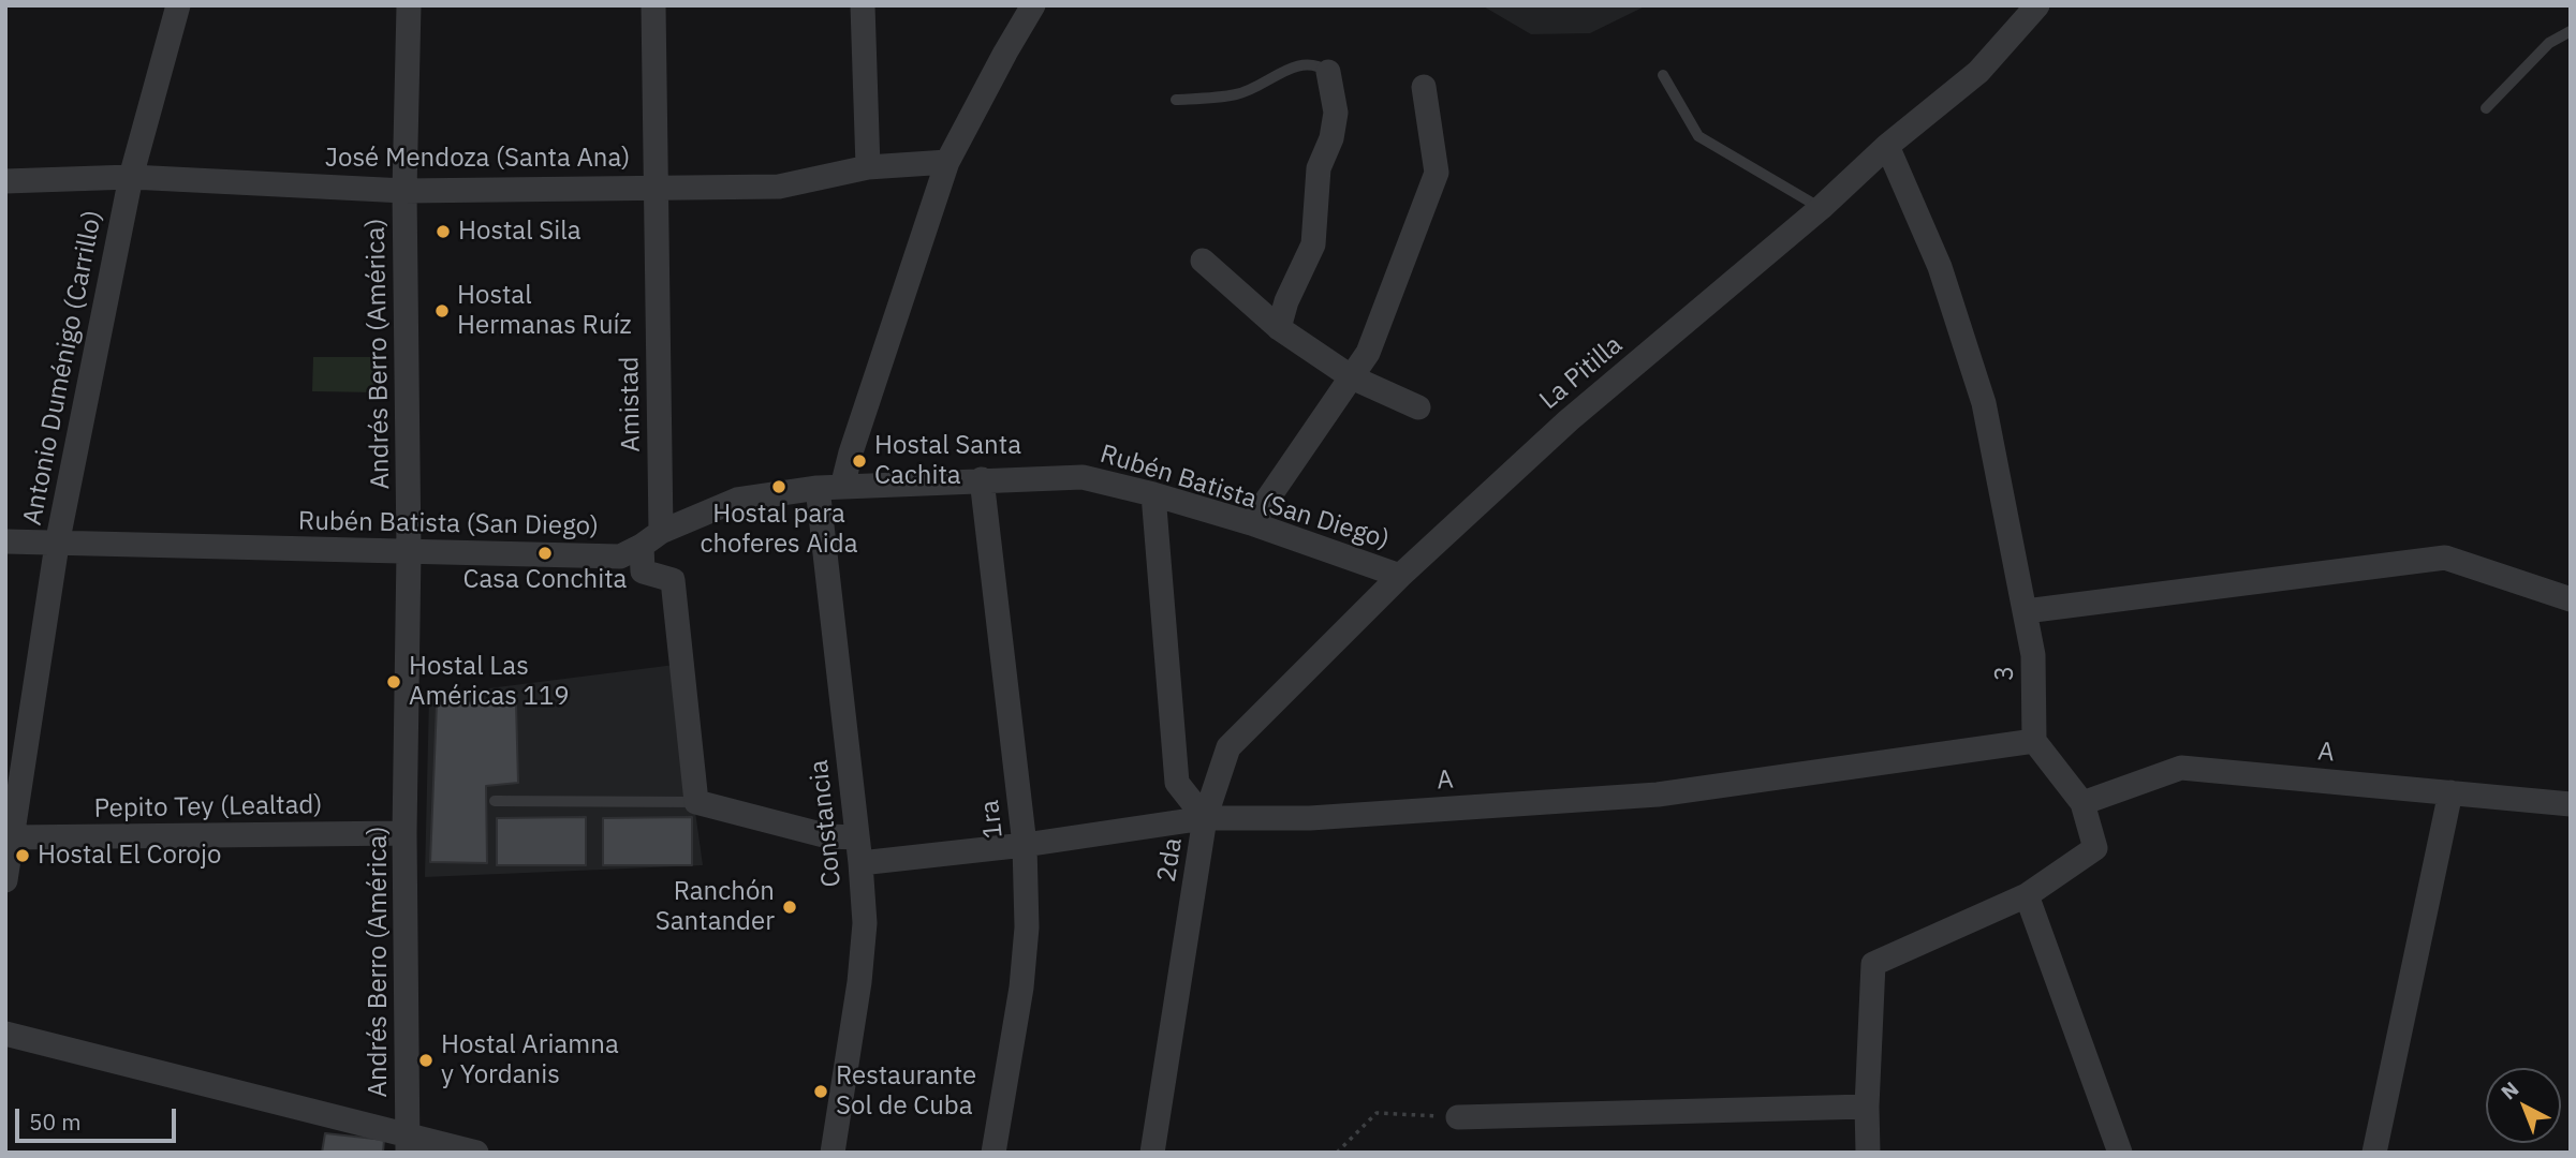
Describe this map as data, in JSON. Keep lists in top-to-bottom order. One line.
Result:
{"streets":{"street":["José Mendoza (Santa Ana)","Andrés Berro (América)","Antonio Duménigo (Carrillo)","La Pitilla","Amistad","Rubén Batista (San Diego)","3","A","Pepito Tey (Lealtad)","1ra","Constancia","2da"]},"crossings":[["José Mendoza (Santa Ana)","Andrés Berro (América)"],["José Mendoza (Santa Ana)","Antonio Duménigo (Carrillo)"],["José Mendoza (Santa Ana)","Amistad"],["Andrés Berro (América)","Rubén Batista (San Diego)"],["Andrés Berro (América)","Pepito Tey (Lealtad)"],["Antonio Duménigo (Carrillo)","Rubén Batista (San Diego)"],["Antonio Duménigo (Carrillo)","Pepito Tey (Lealtad)"],["La Pitilla","Rubén Batista (San Diego)"],["La Pitilla","3"],["La Pitilla","A"],["La Pitilla","2da"],["Amistad","Rubén Batista (San Diego)"],["Rubén Batista (San Diego)","1ra"],["Rubén Batista (San Diego)","Constancia"],["Rubén Batista (San Diego)","2da"],["3","A"],["A","1ra"],["A","Constancia"],["A","2da"]],"places":["Hostal Sila","Hostal Hermanas Ruíz","Hostal Santa Cachita","Hostal para choferes Aida","Casa Conchita","Hostal Las Américas 119","Hostal El Corojo","Ranchón Santander","Hostal Ariamna y Yordanis","Restaurante Sol de Cuba"],"scale_bar":"50 m","north":"top left"}
